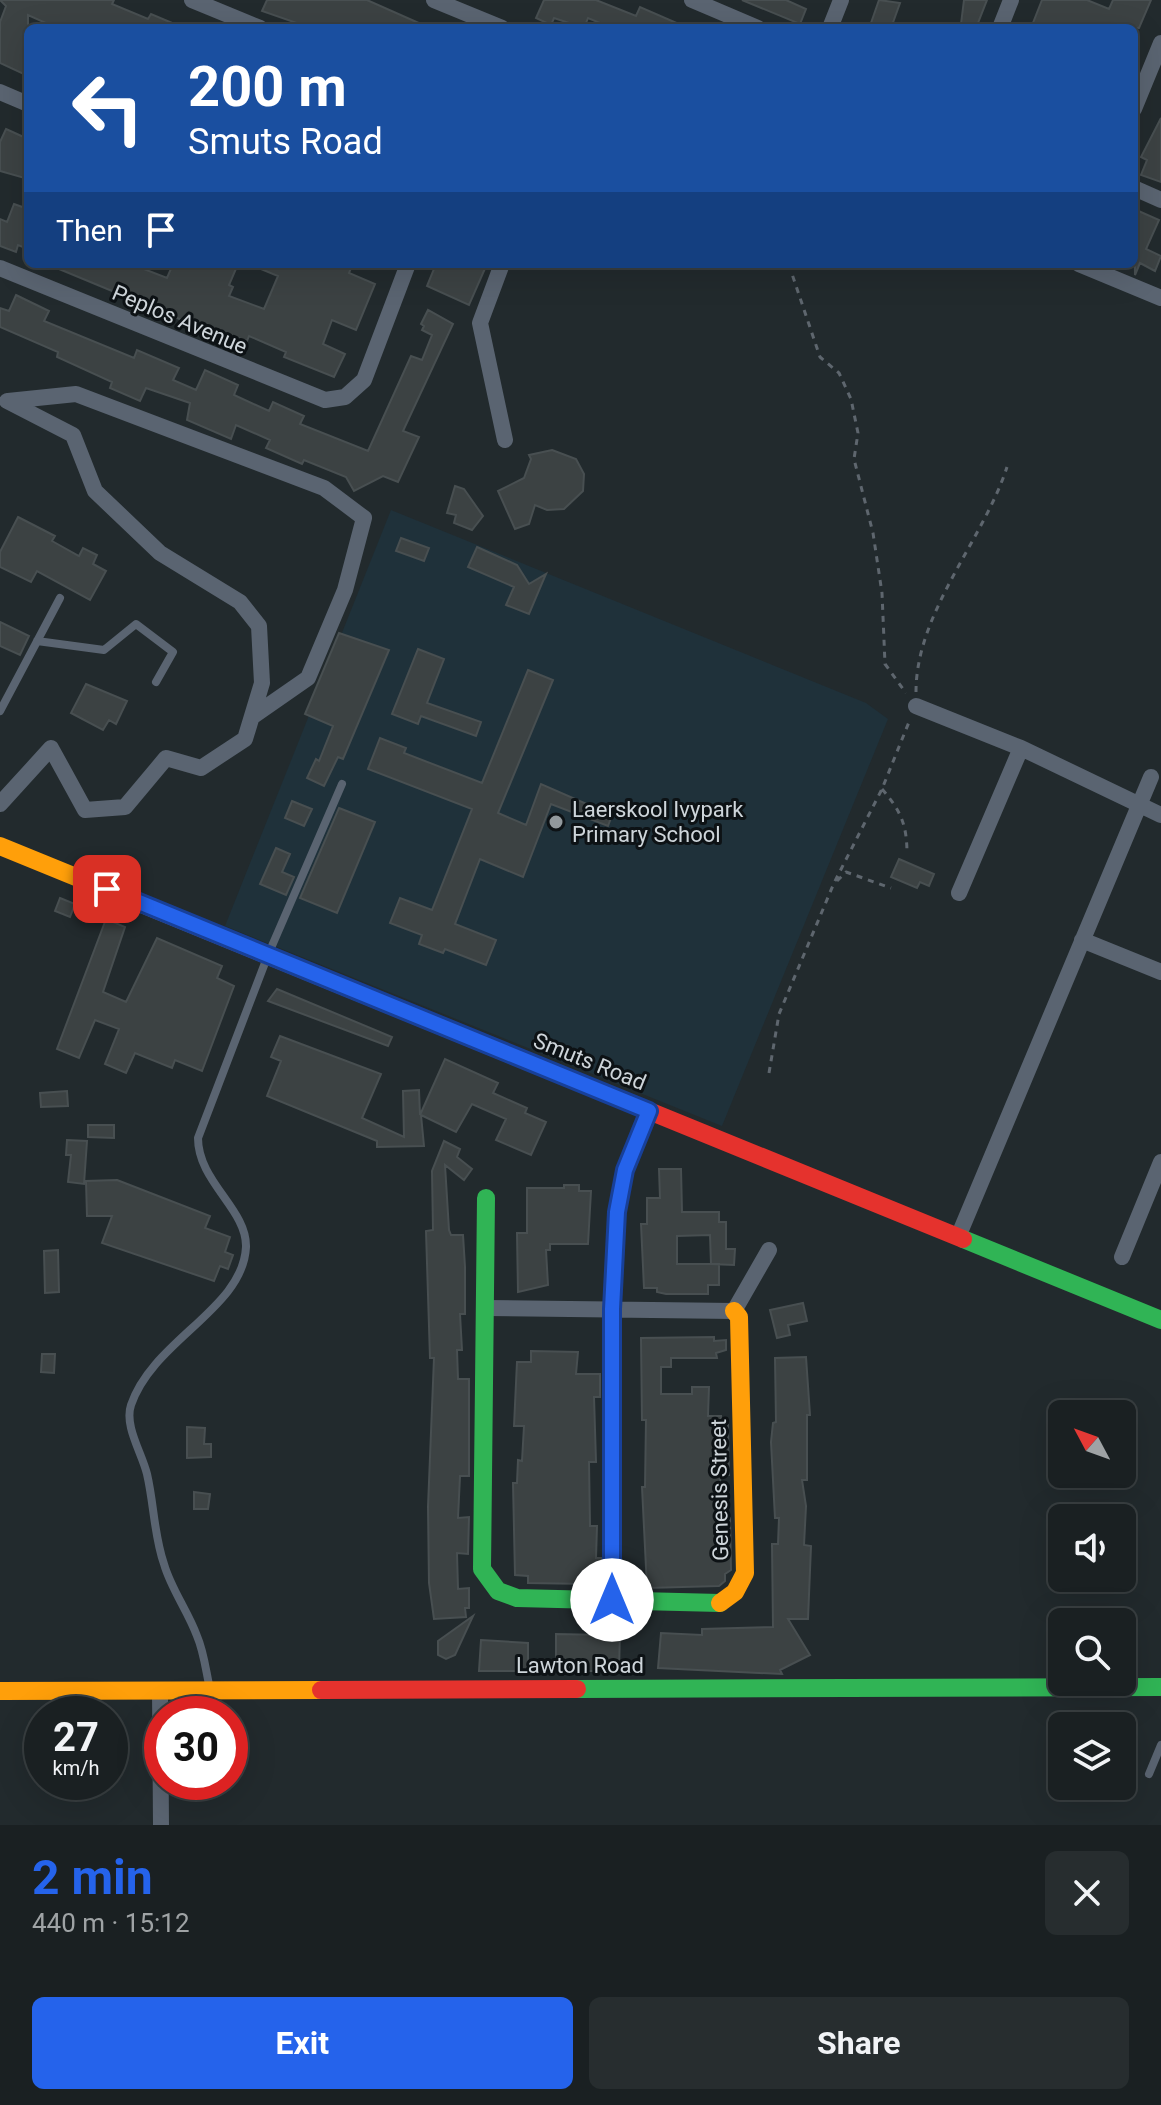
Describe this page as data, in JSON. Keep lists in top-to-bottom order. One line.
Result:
{"streets":{"street":["Peplos Avenue","Smuts Road","Genesis Street","Lawton Road"]},"places":["Laerskool Ivypark Primary School"],"north":"top left","page":{"turn":["200 m","Smuts Road"],"then":"Then","speed":"27 km/h","limit":"30","heading":["2 min","440 m · 15:12"],"buttons":["Exit","Share"]}}
